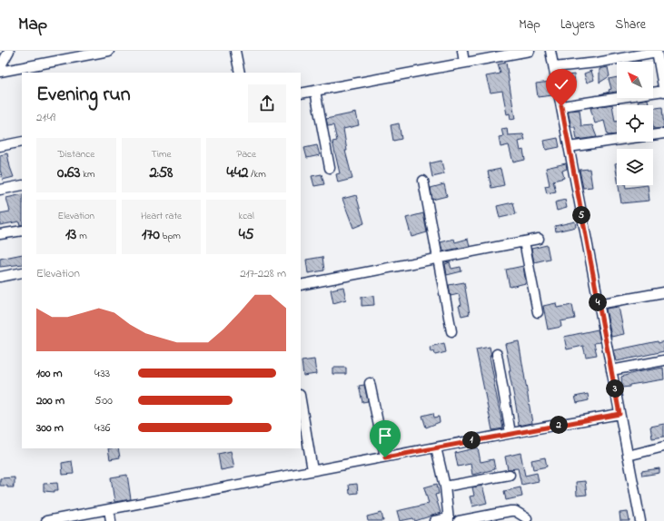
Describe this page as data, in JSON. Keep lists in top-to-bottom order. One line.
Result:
{"north":"top left","page":{"header":"Map","nav":["Map","Layers","Share"],"heading":["Evening run","21:49"],"stats":[["Distance","0.63 km"],["Time","2:58"],["Pace","4:42 /km"],["Elevation","13 m"],["Heart rate","170 bpm"],["kcal","45"]],"pins":["5","4","3","2","1"],"chart":["Elevation","217–228 m"],"list":[{"name":"100 m","note":"4:33"},{"name":"200 m","note":"5:00"},{"name":"300 m","note":"4:36"}]}}
